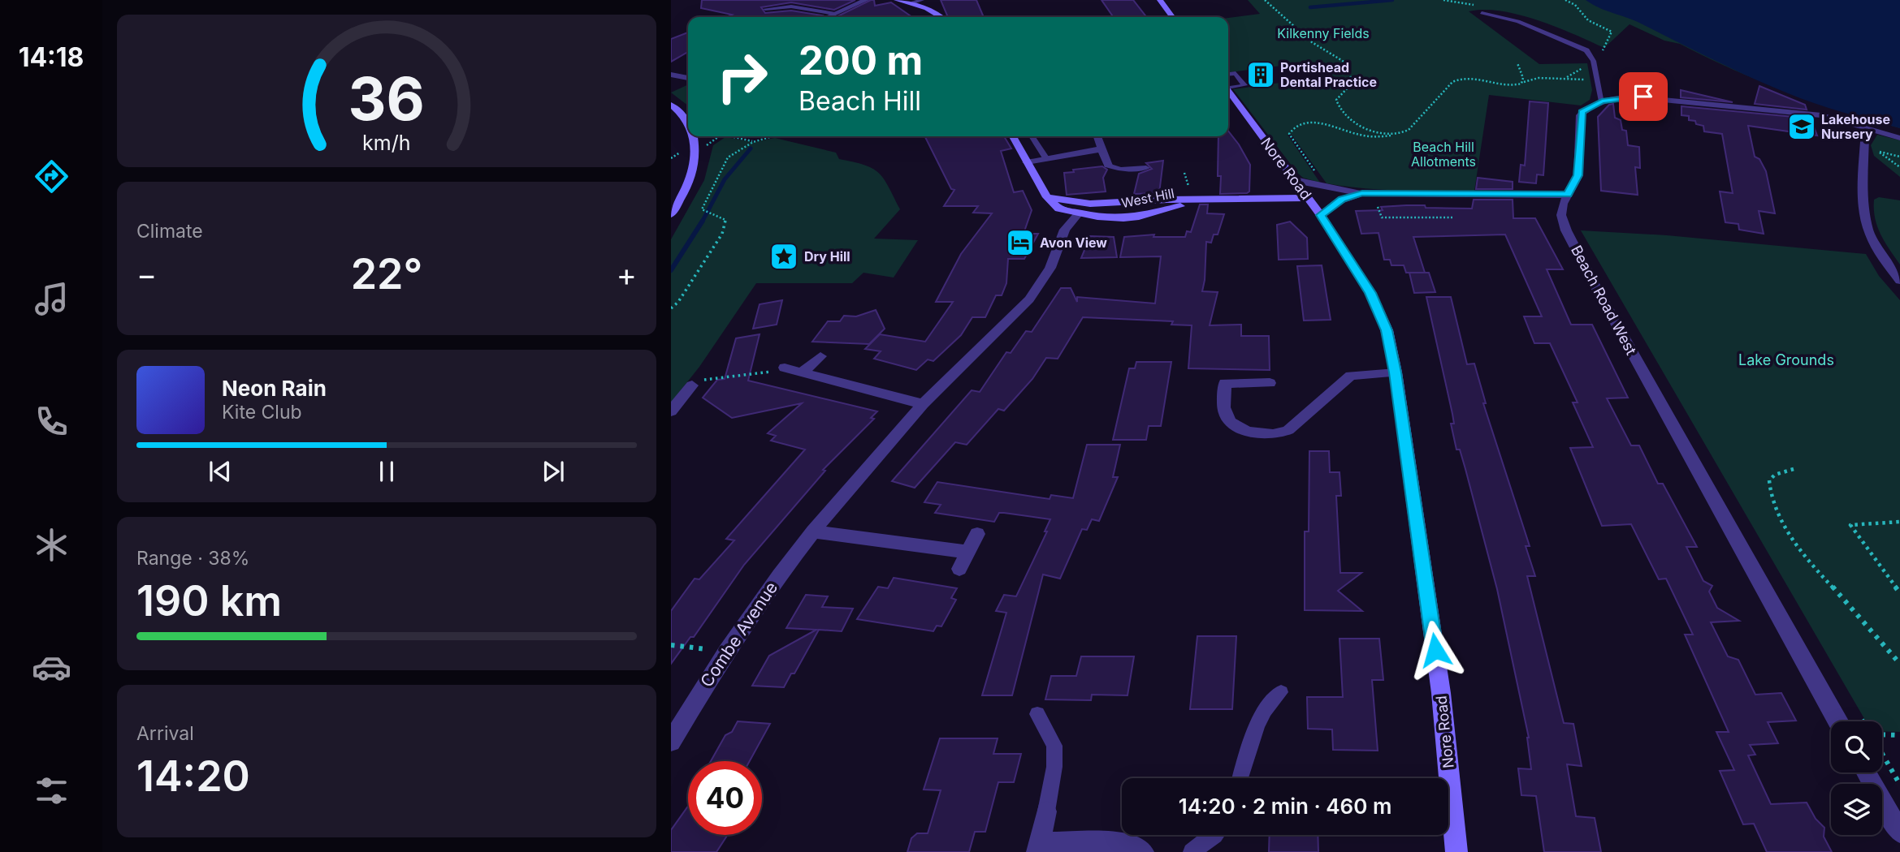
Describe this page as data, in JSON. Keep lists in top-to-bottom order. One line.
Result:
{"streets":{"street":["Nore Road","West Hill","Beach Road West","Combe Avenue"]},"crossings":[["Nore Road","West Hill"],["West Hill","Combe Avenue"]],"parks":["Kilkenny Fields","Beach Hill Allotments","Lake Grounds"],"places":{"building":["Portishead Dental Practice"],"school or university":["Lakehouse Nursery"],"hotel":["Avon View"],"place":["Dry Hill"]},"page":{"tabs":"14:18","turn":["200 m","Beach Hill"],"tile":["Climate",["Range · 38%","190 km"],["Arrival","14:20"]],"heat":["−","22°","+"],"song":["Neon Rain","Kite Club"],"limit":"40","trip":"14:20 · 2 min · 460 m","gauge":["36","km/h"]}}
